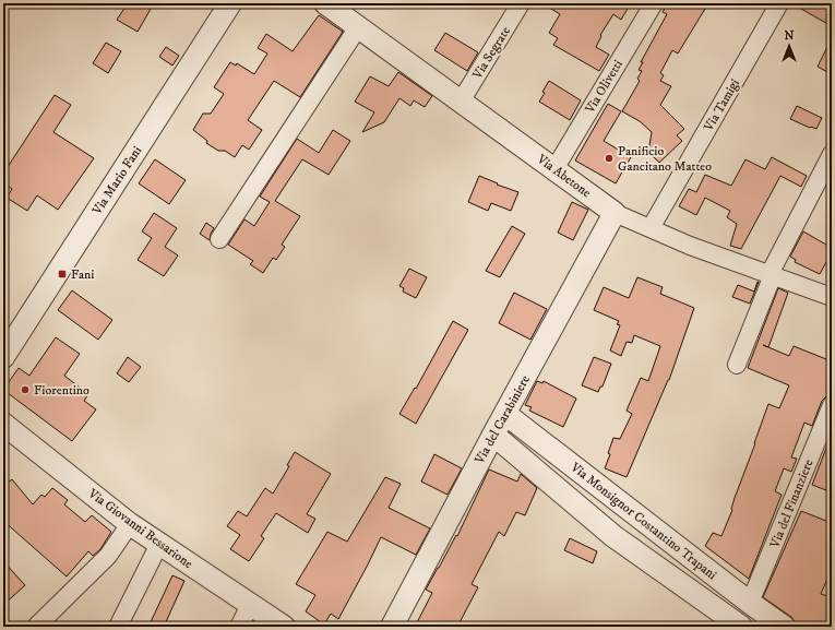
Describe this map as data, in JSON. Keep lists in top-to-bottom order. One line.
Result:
{"streets":{"street":["Via Segrate","Via Olivetti","Via Tamigi","Via Abetone","Via Mario Fani","Via del Carabiniere","Via del Finanziere","Via Monsignor Costantino Trapani","Via Giovanni Bessarione"]},"crossings":[["Via Segrate","Via Abetone"],["Via Olivetti","Via Abetone"],["Via Tamigi","Via Abetone"],["Via Abetone","Via del Carabiniere"],["Via del Carabiniere","Via Monsignor Costantino Trapani"],["Via del Finanziere","Via Monsignor Costantino Trapani"]],"places":{"other":["Panificio Gancitano Matteo","Fiorentino"],"transit":["Fani"]},"north":"top"}
